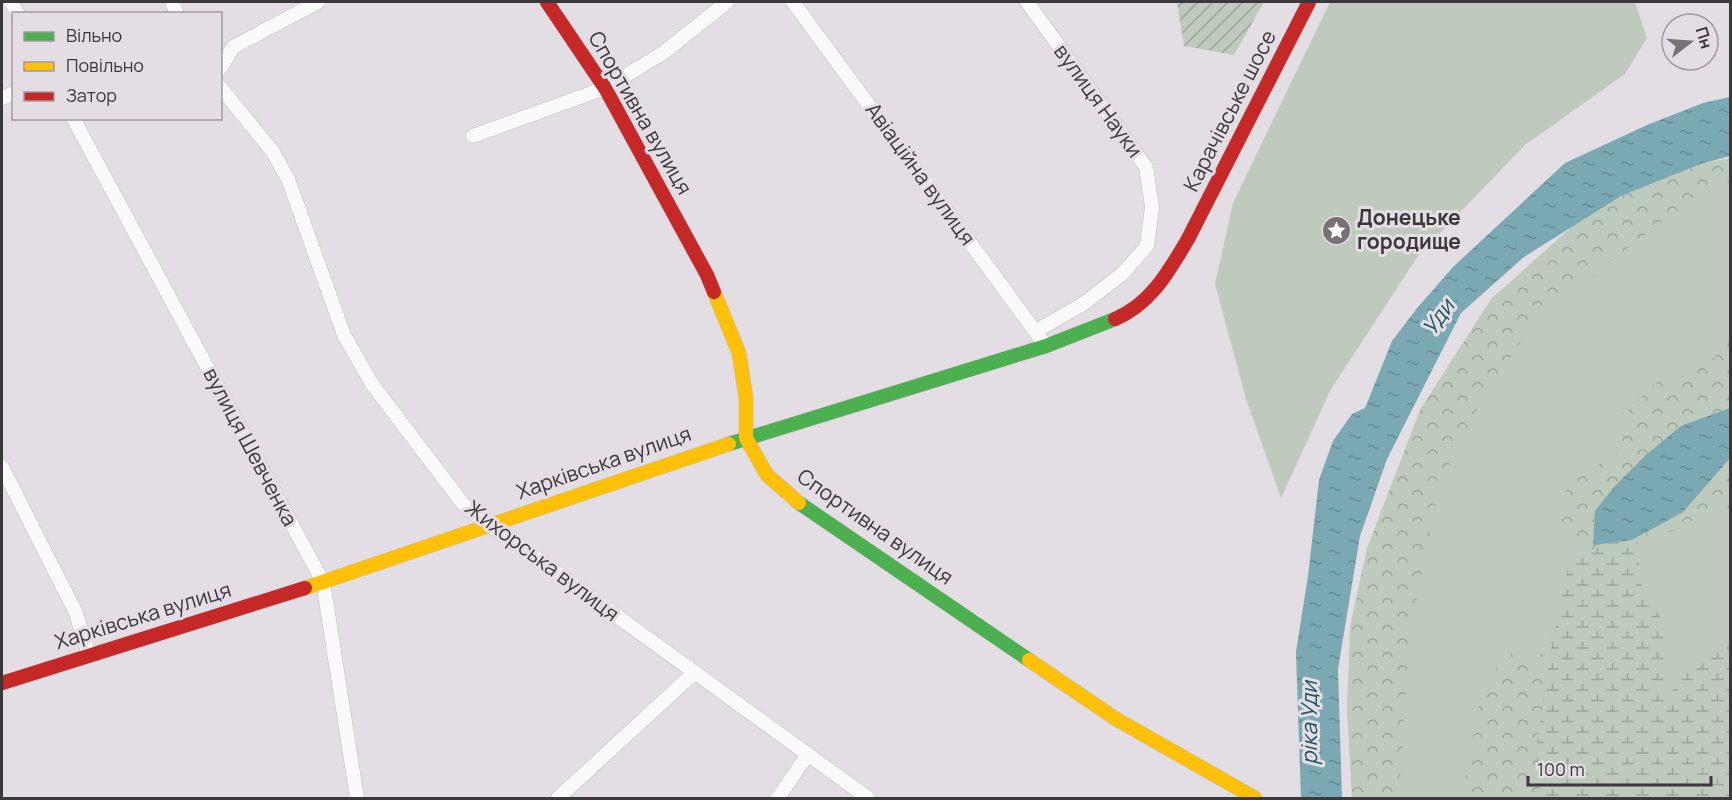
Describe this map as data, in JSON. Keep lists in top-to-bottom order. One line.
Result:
{"streets":{"main road":["Карачівське шосе","Спортивна вулиця","Харківська вулиця"],"street":["вулиця Науки","Авіаційна вулиця","вулиця Шевченка","Жихорська вулиця"]},"crossings":[["вулиця Науки","Авіаційна вулиця"],["Карачівське шосе","Харківська вулиця"],["Спортивна вулиця","Харківська вулиця"],["Авіаційна вулиця","Харківська вулиця"],["вулиця Шевченка","Харківська вулиця"],["Харківська вулиця","Жихорська вулиця"]],"water":["Уди","ріка Уди"],"places":{"place":["Донецьке городище"]},"legend":["Вільно","Повільно","Затор"],"scale_bar":"100 m","north":"right"}
